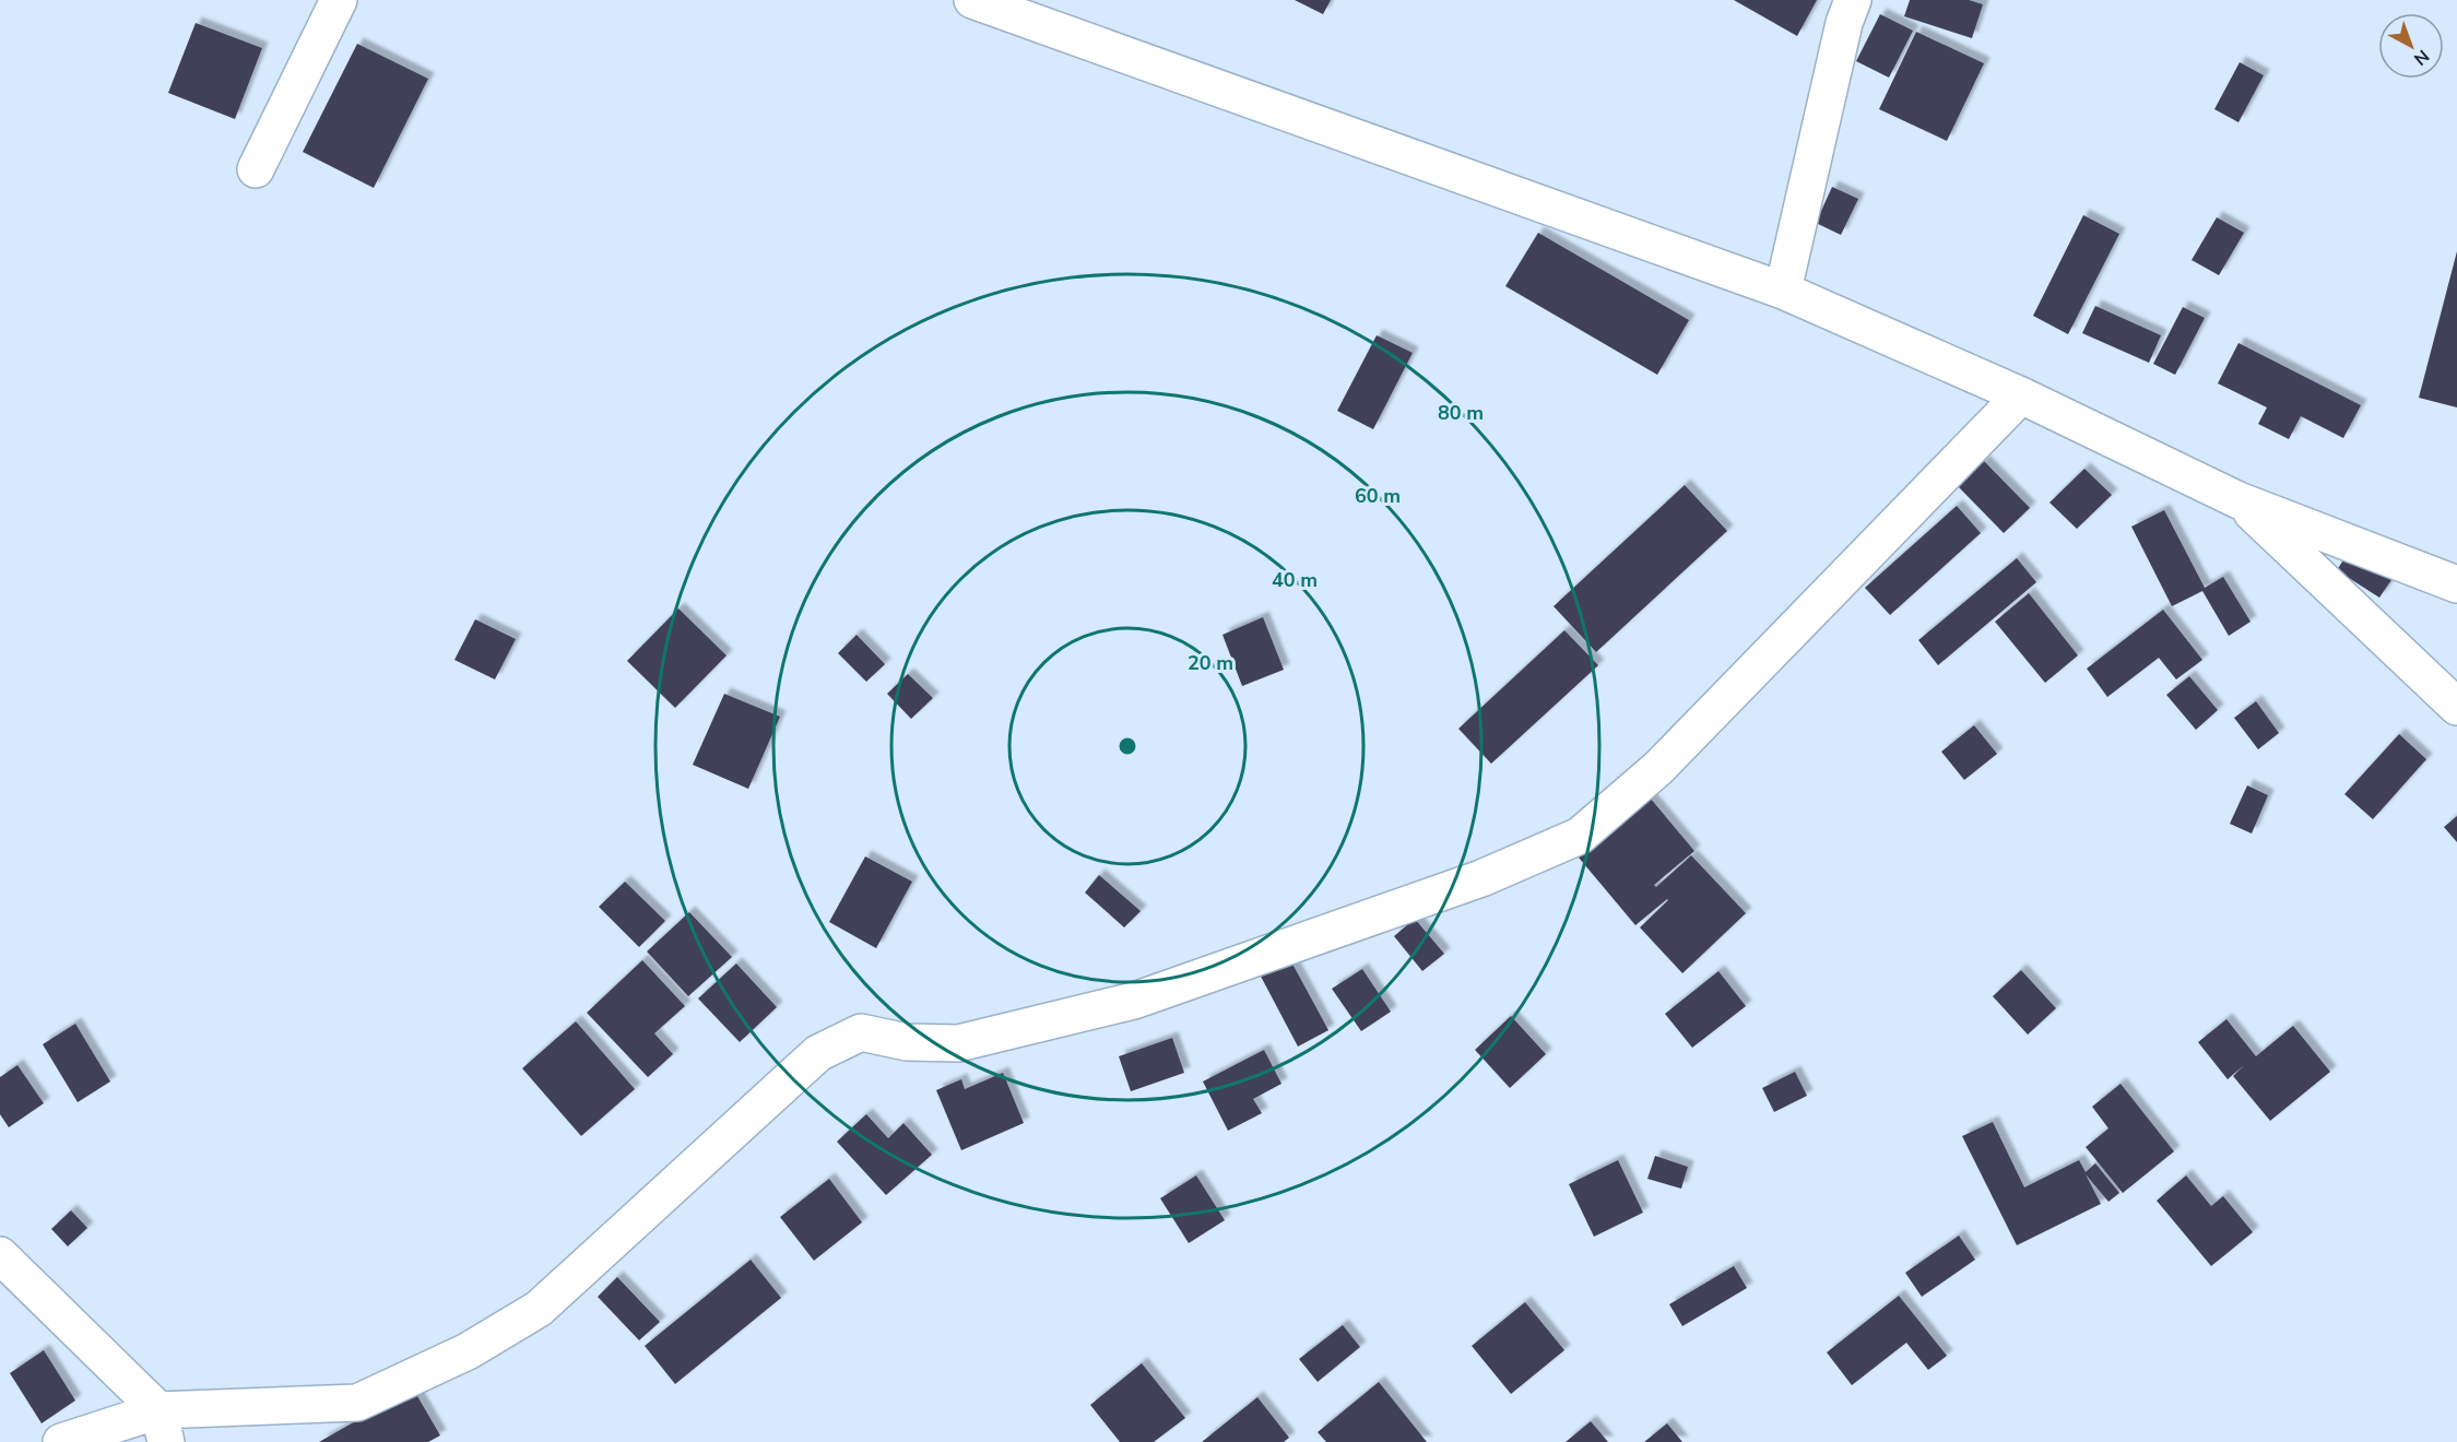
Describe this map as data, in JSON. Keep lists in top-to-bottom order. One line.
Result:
{"north":"bottom right","rings":["80 m","60 m","40 m","20 m"]}
